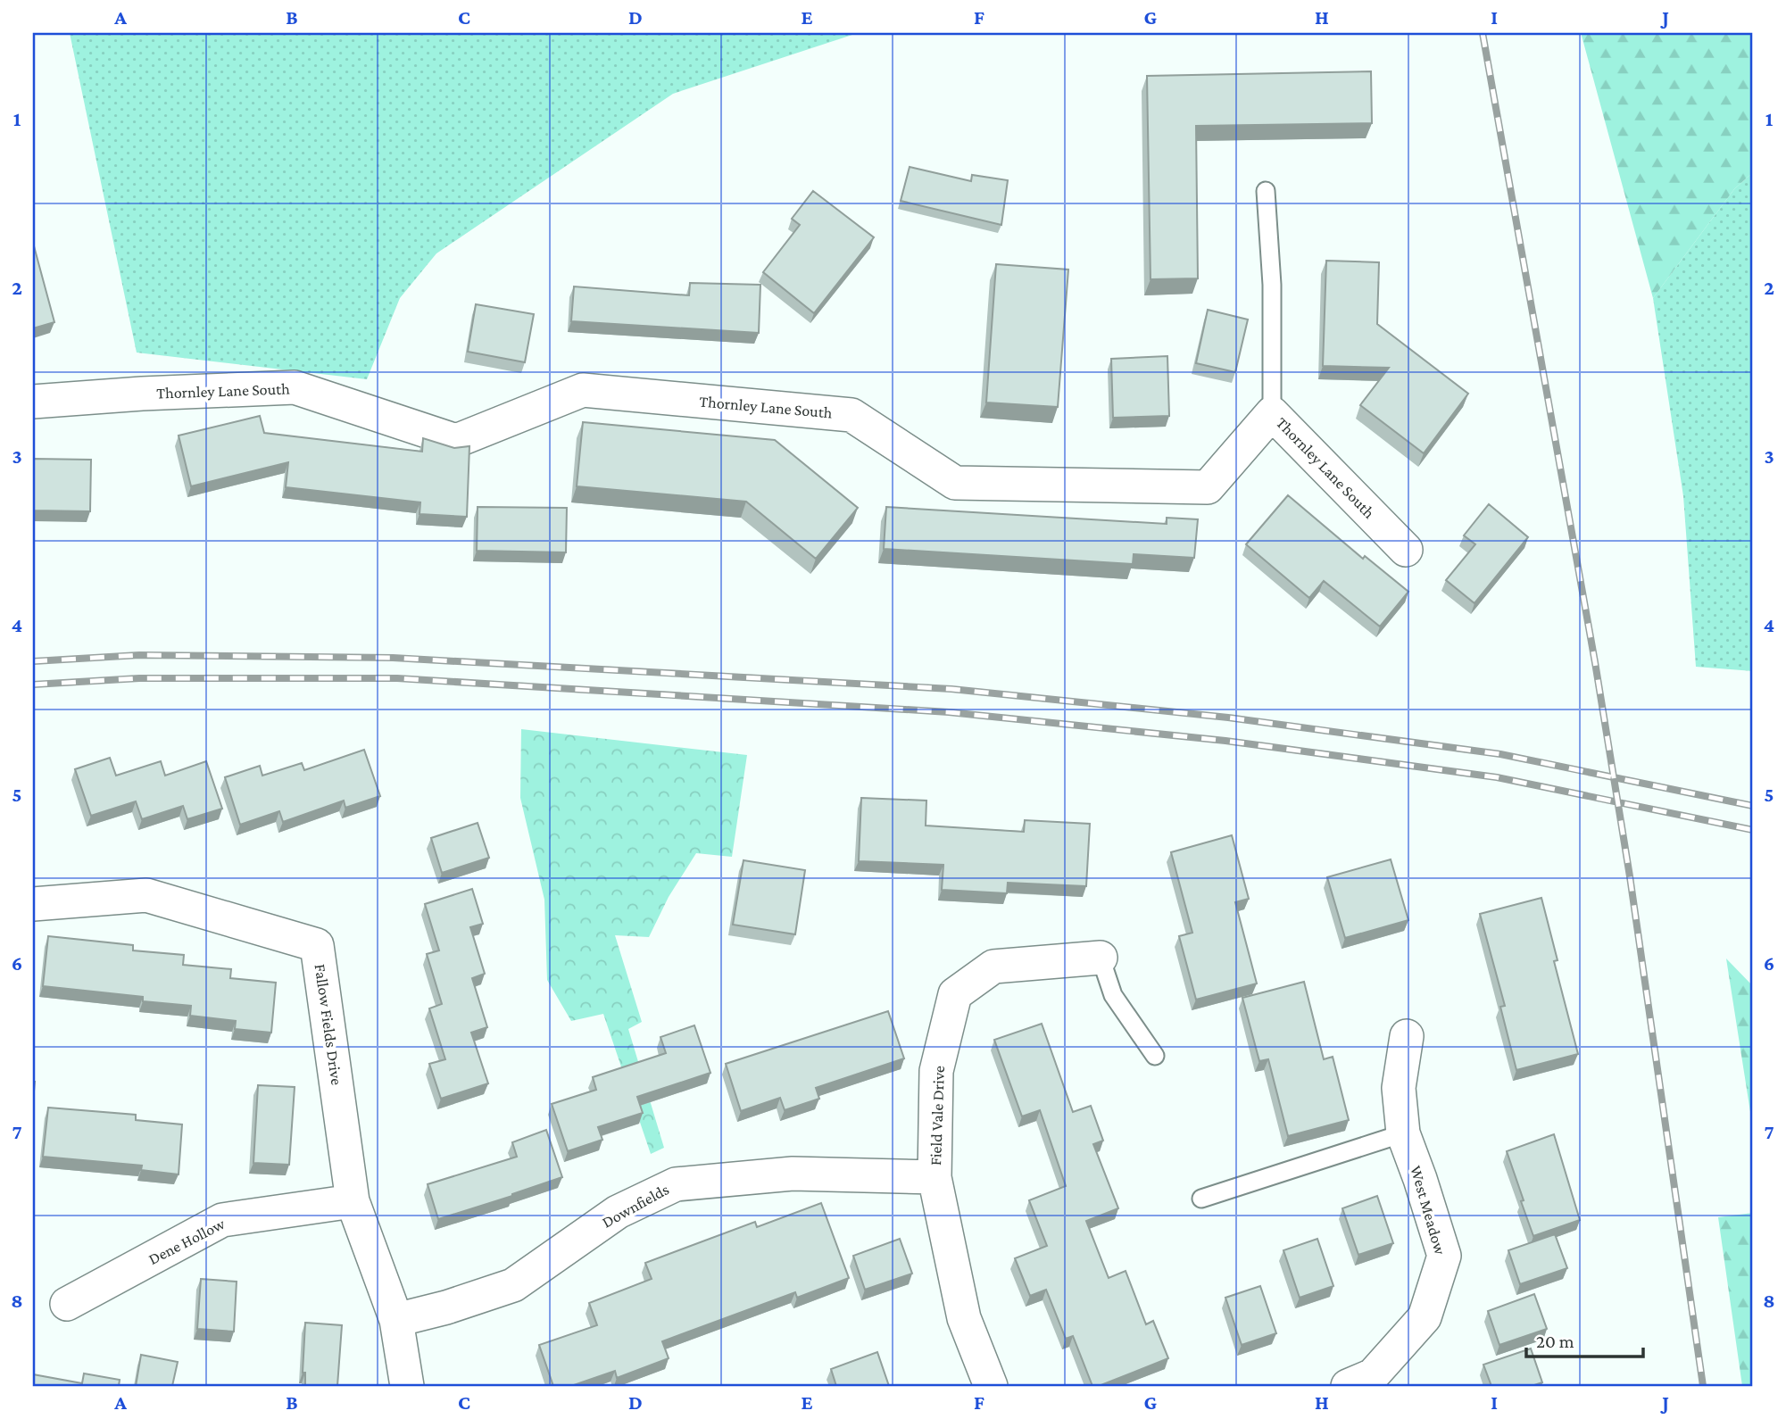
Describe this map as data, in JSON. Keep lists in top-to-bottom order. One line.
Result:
{"streets":{"street":["Thornley Lane South","Fallow Fields Drive","Field Vale Drive","Downfields","West Meadow","Dene Hollow"]},"crossings":[["Fallow Fields Drive","Downfields"],["Fallow Fields Drive","Dene Hollow"],["Field Vale Drive","Downfields"]],"scale_bar":"20 m","grid":{"columns":["A","B","C","D","E","F","G","H","I","J"],"rows":["1","2","3","4","5","6","7","8"]}}
